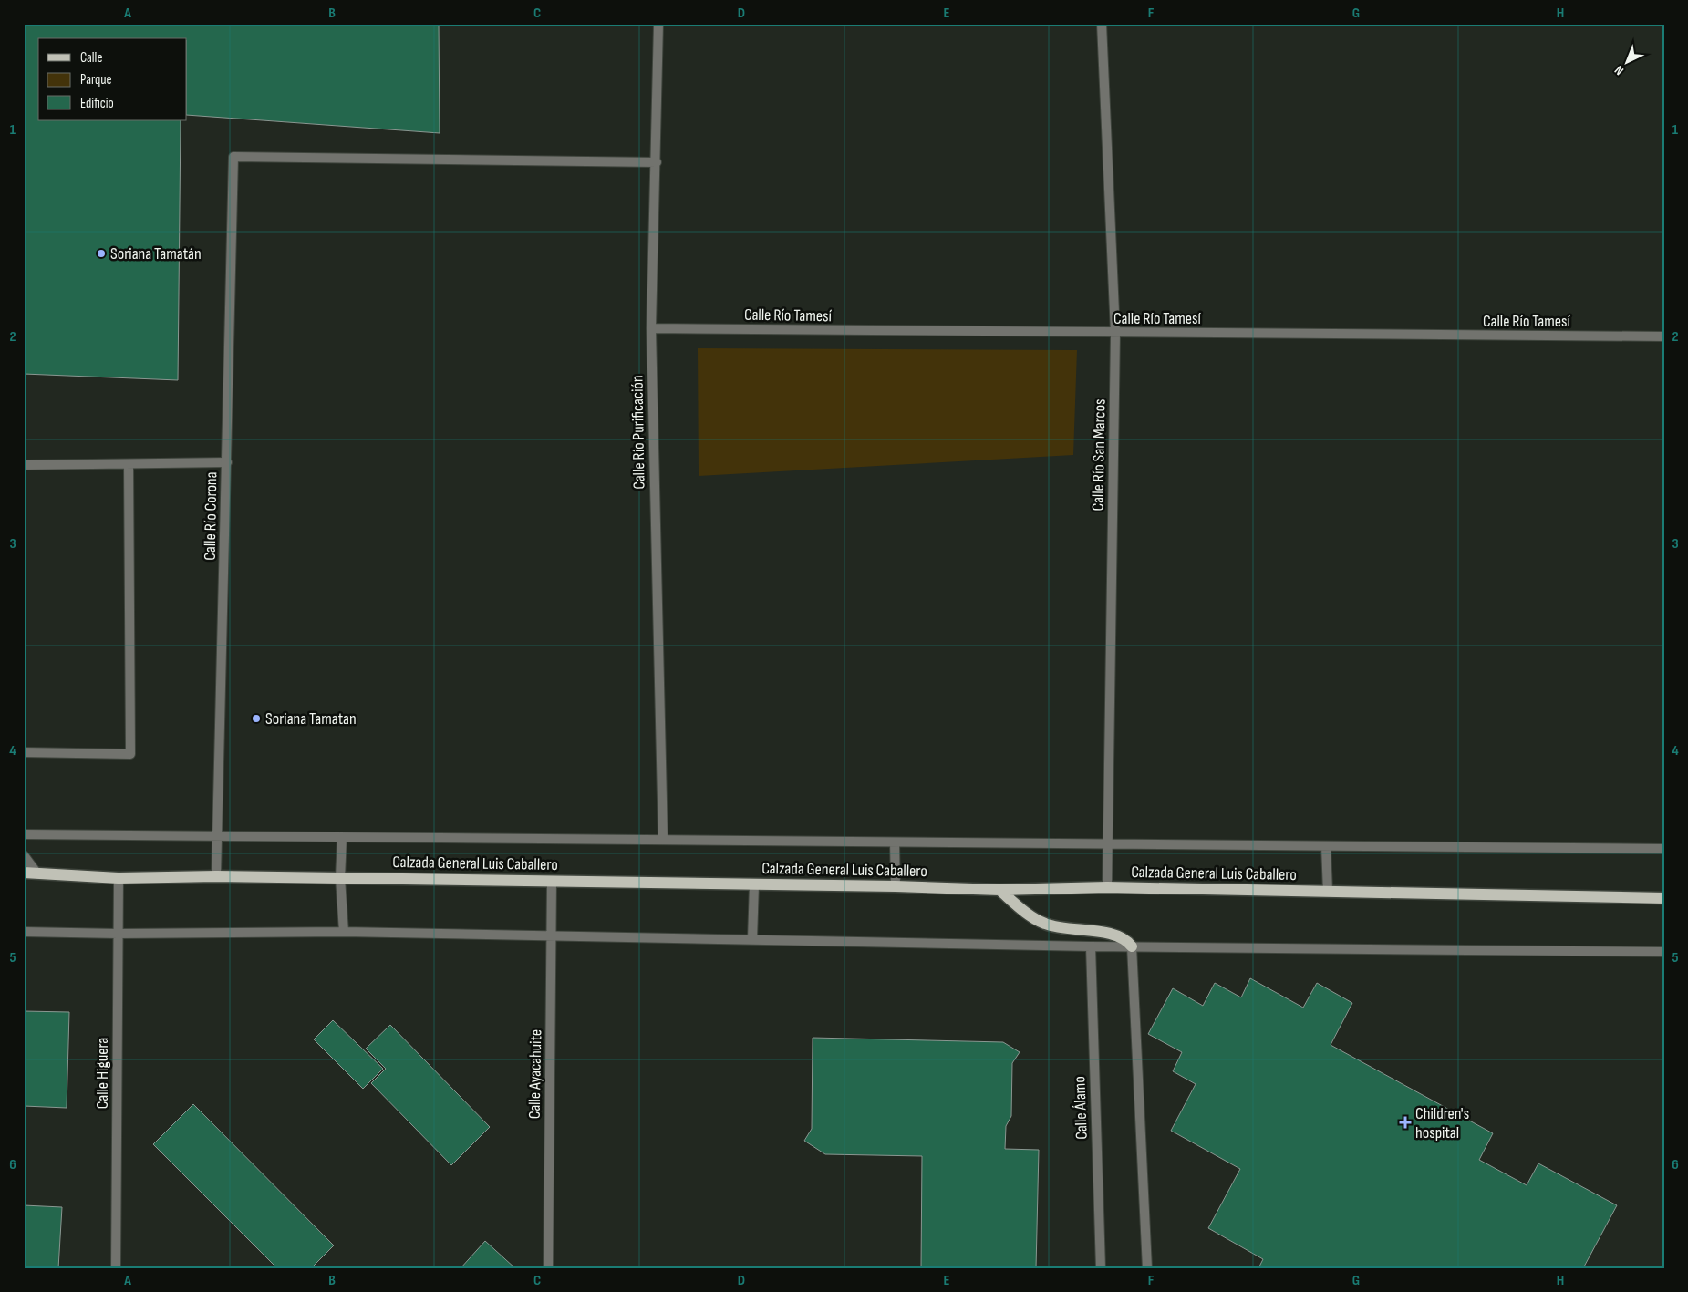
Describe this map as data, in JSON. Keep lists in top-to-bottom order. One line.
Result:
{"streets":{"main road":["Calzada General Luis Caballero"],"street":["Calle Río Tamesí","Calle Río Purificación","Calle Río San Marcos","Calle Río Corona","Calle Higuera","Calle Ayacahuite","Calle Álamo"]},"crossings":[["Calle Río Tamesí","Calle Río Purificación"],["Calle Río Tamesí","Calle Río San Marcos"],["Calle Río Purificación","Calle Río Corona"],["Calle Río San Marcos","Calzada General Luis Caballero"],["Calle Río Corona","Calzada General Luis Caballero"],["Calzada General Luis Caballero","Calle Higuera"],["Calzada General Luis Caballero","Calle Ayacahuite"]],"places":{"other":["Soriana Tamatán","Soriana Tamatan"],"health":["Children's hospital"]},"legend":["Calle","Parque","Edificio"],"north":"bottom left","grid":{"columns":["A","B","C","D","E","F","G","H"],"rows":["1","2","3","4","5","6"]}}
